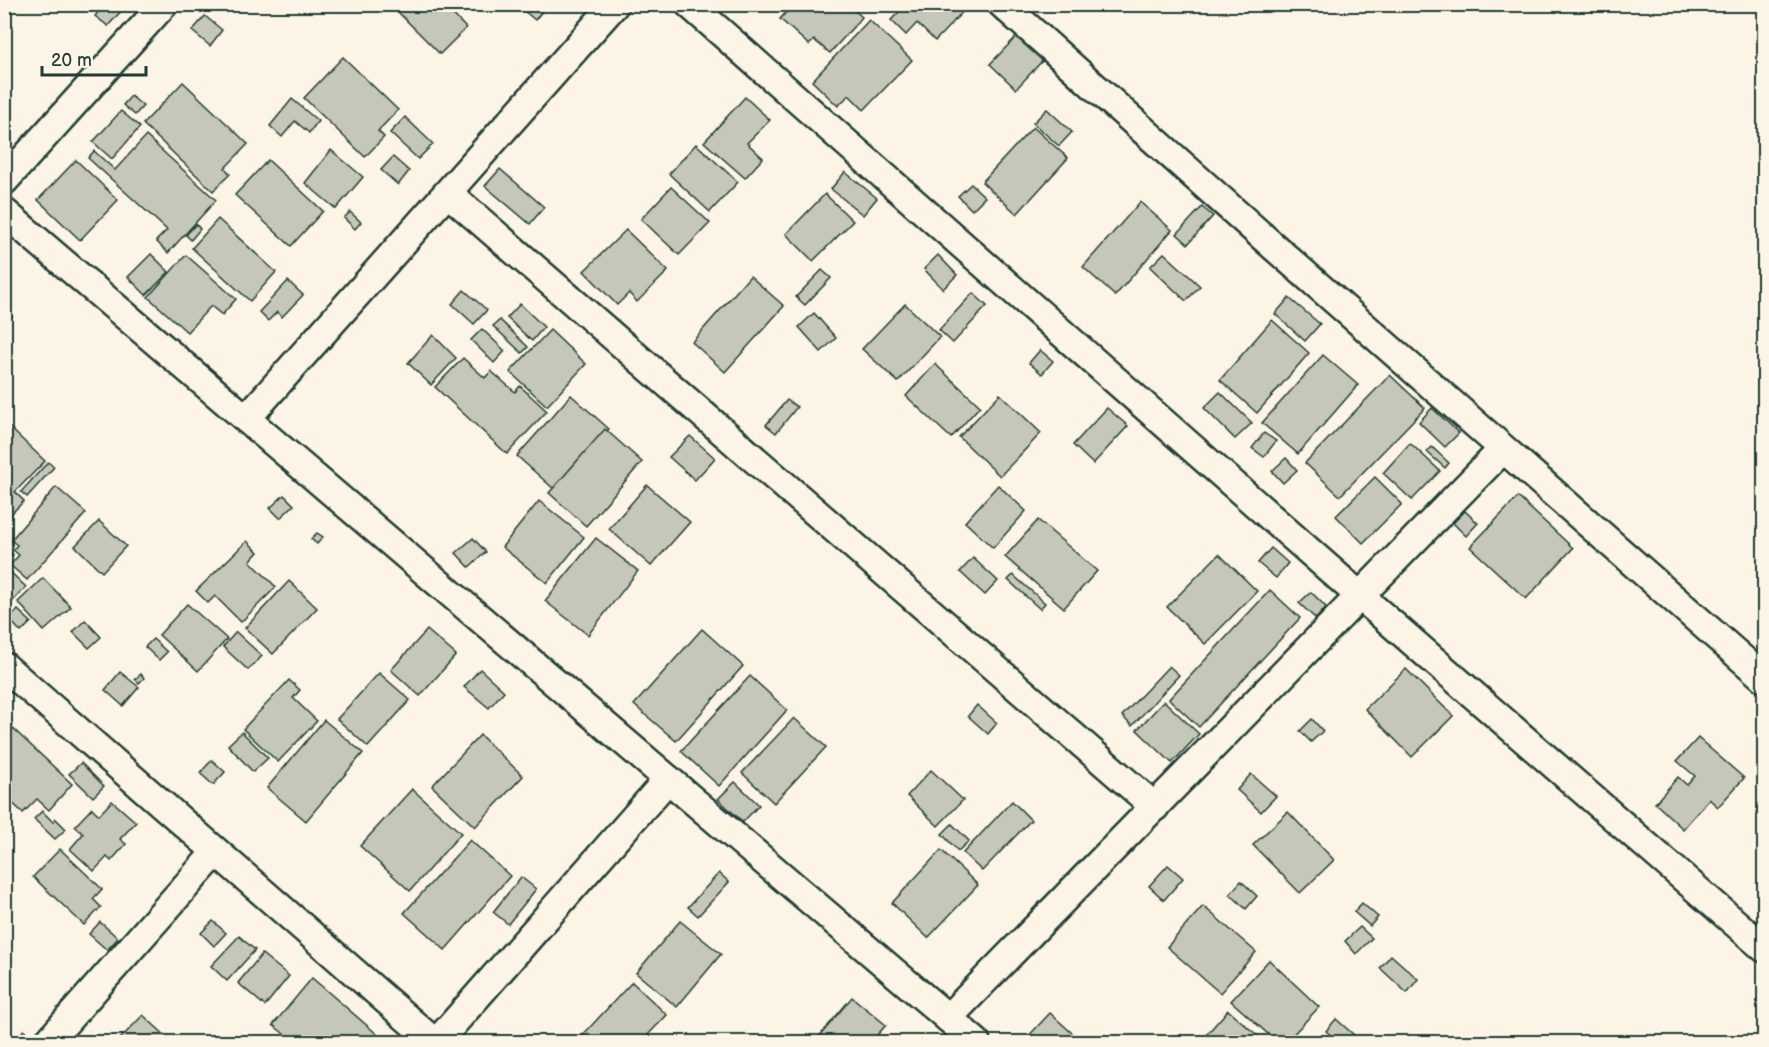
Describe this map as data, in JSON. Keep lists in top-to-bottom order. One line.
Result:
{"scale_bar":"20 m"}
